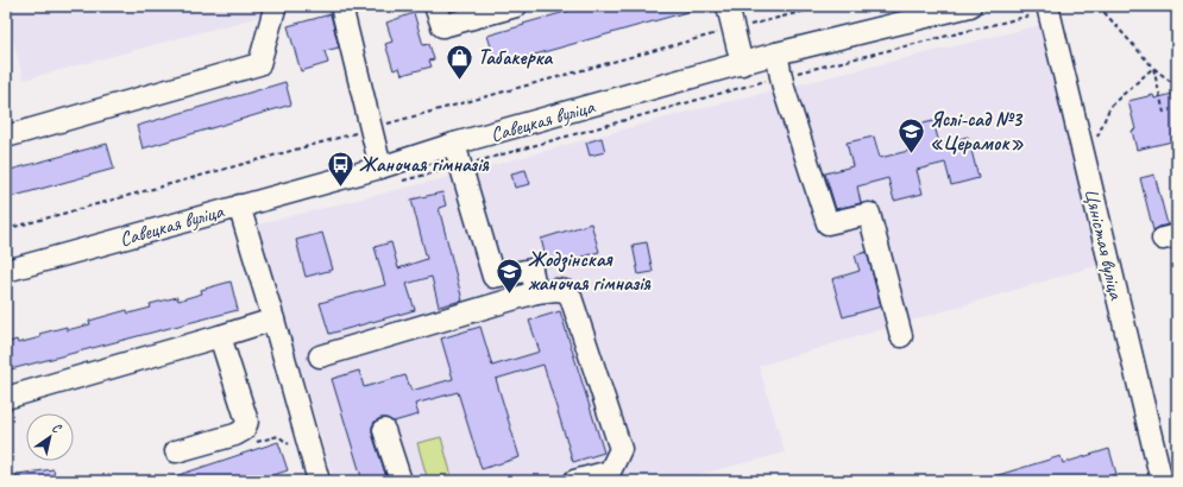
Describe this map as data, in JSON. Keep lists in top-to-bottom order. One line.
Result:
{"streets":{"street":["Савецкая вуліца","Цяністая вуліца"]},"places":{"shop":["Табакерка"],"school or university":["Яслі-сад №3 «Церамок»","Жодзінская жаночая гімназія"],"bus stop":["Жаночая гімназія"]},"north":"top right"}
